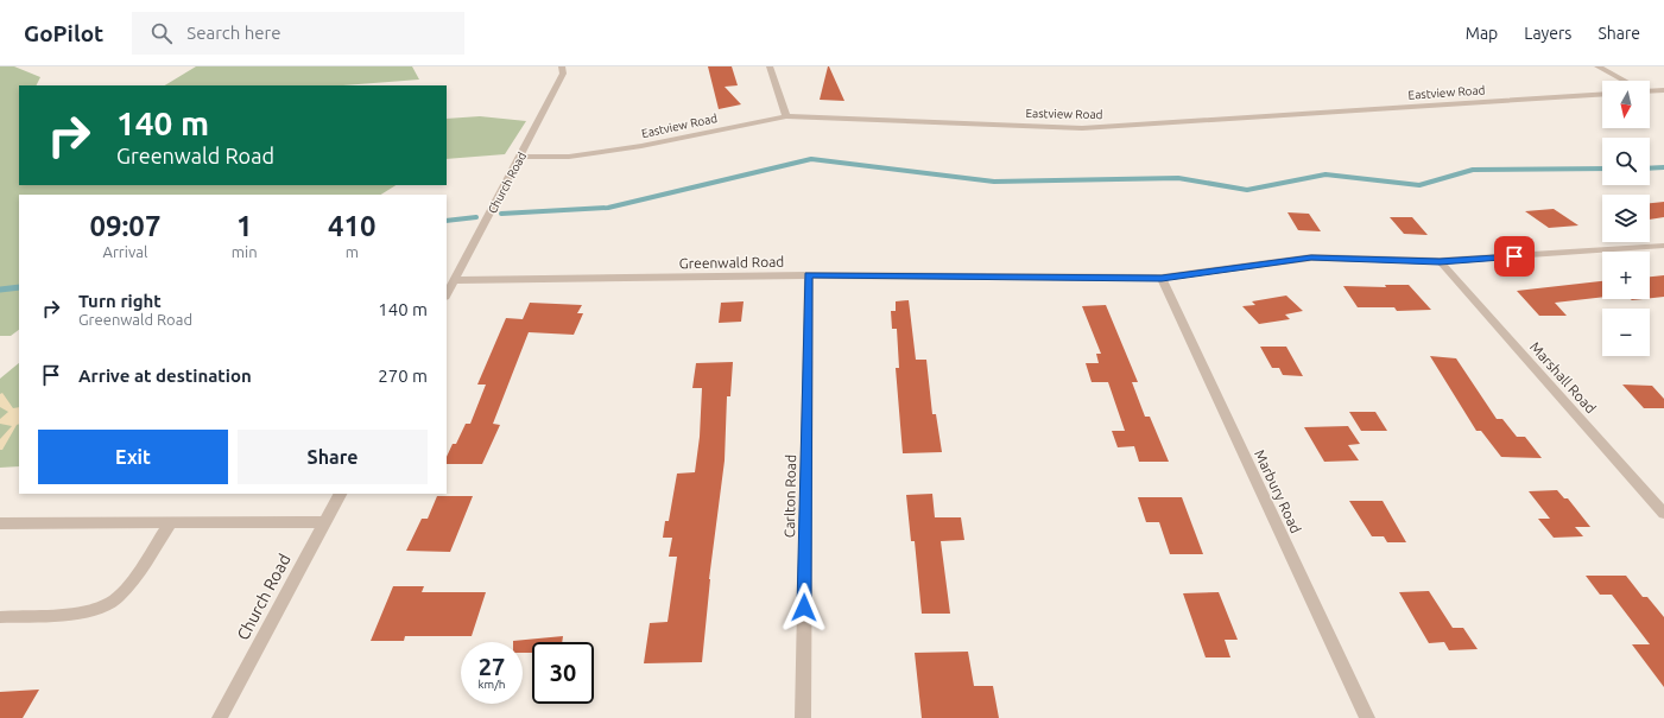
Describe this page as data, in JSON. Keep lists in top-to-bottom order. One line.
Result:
{"streets":{"street":["Eastview Road","Church Road","Greenwald Road","Marshall Road","Marbury Road","Carlton Road"]},"crossings":[["Eastview Road","Church Road"],["Church Road","Greenwald Road"],["Greenwald Road","Marshall Road"],["Greenwald Road","Marbury Road"],["Greenwald Road","Carlton Road"]],"north":"bottom","page":{"header":"GoPilot","search":"Search here","nav":["Map","Layers","Share"],"map_buttons":["+","−"],"turn":["140 m","Greenwald Road"],"eta":["09:07","Arrival","1","min","410","m"],"list":[{"name":"Turn right","note":"Greenwald Road","value":"140 m"},{"name":"Arrive at destination","value":"270 m"}],"buttons":["Exit","Share"],"speed":"27 km/h","limit":"30"}}
